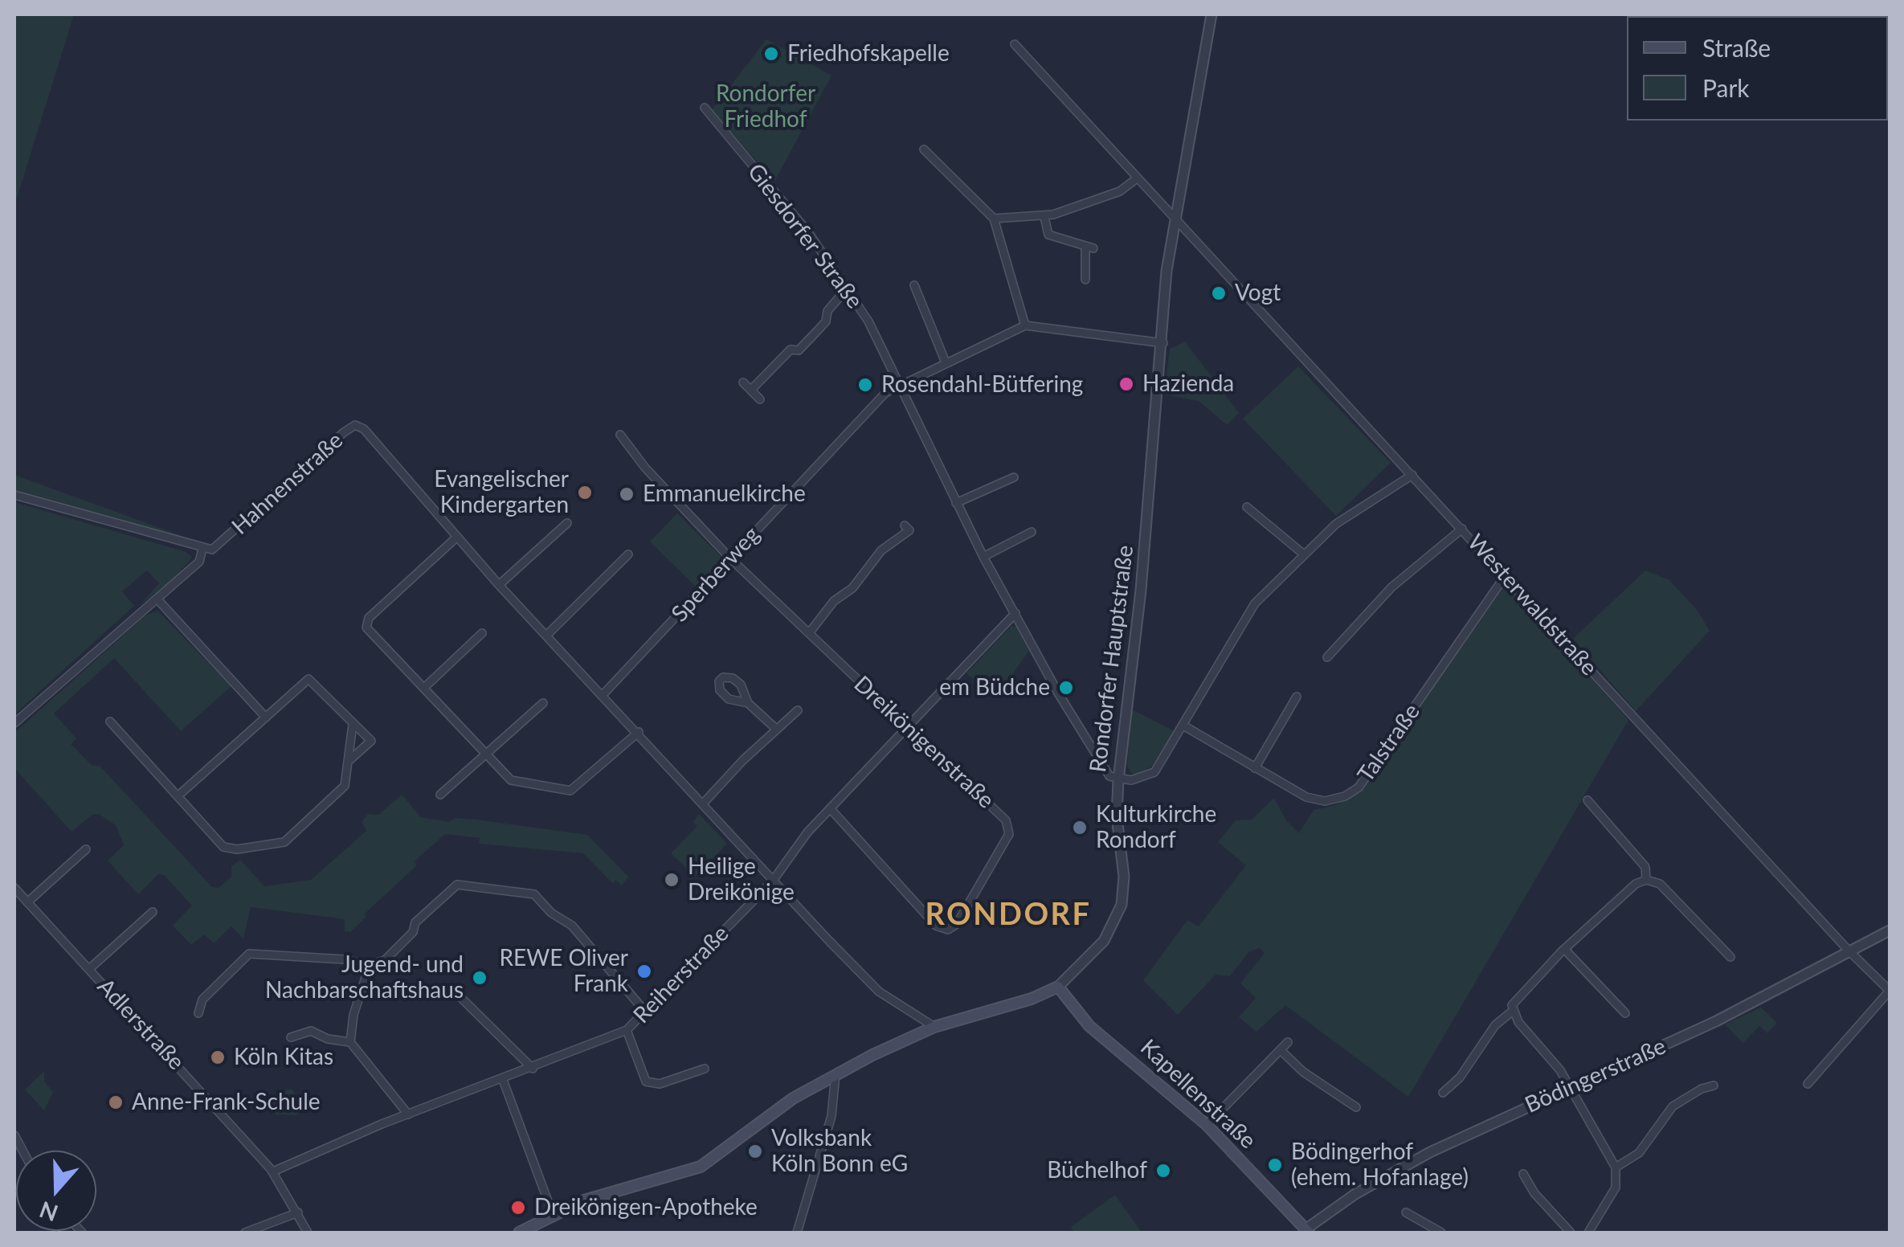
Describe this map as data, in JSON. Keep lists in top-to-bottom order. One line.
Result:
{"streets":{"main road":["Rondorfer Hauptstraße","Kapellenstraße"],"street":["Giesdorfer Straße","Hahnenstraße","Sperberweg","Westerwaldstraße","Dreikönigenstraße","Talstraße","Reiherstraße","Adlerstraße","Bödingerstraße"]},"crossings":[["Giesdorfer Straße","Sperberweg"],["Giesdorfer Straße","Rondorfer Hauptstraße"],["Giesdorfer Straße","Reiherstraße"],["Hahnenstraße","Sperberweg"],["Hahnenstraße","Rondorfer Hauptstraße"],["Hahnenstraße","Reiherstraße"],["Sperberweg","Dreikönigenstraße"],["Westerwaldstraße","Rondorfer Hauptstraße"],["Westerwaldstraße","Talstraße"],["Westerwaldstraße","Bödingerstraße"],["Rondorfer Hauptstraße","Kapellenstraße"],["Dreikönigenstraße","Reiherstraße"],["Reiherstraße","Adlerstraße"],["Bödingerstraße","Kapellenstraße"]],"districts":["RONDORF"],"parks":["Rondorfer Friedhof"],"places":["Friedhofskapelle","Vogt","Hazienda","Rosendahl-Bütfering","Evangelischer Kindergarten","Emmanuelkirche","em Büdche","Kulturkirche Rondorf","Heilige Dreikönige","REWE Oliver Frank","Jugend- und Nachbarschaftshaus","Köln Kitas","Anne-Frank-Schule","Volksbank Köln Bonn eG","Bödingerhof (ehem. Hofanlage)","Büchelhof","Dreikönigen-Apotheke"],"legend":["Straße","Park"],"north":"bottom"}
